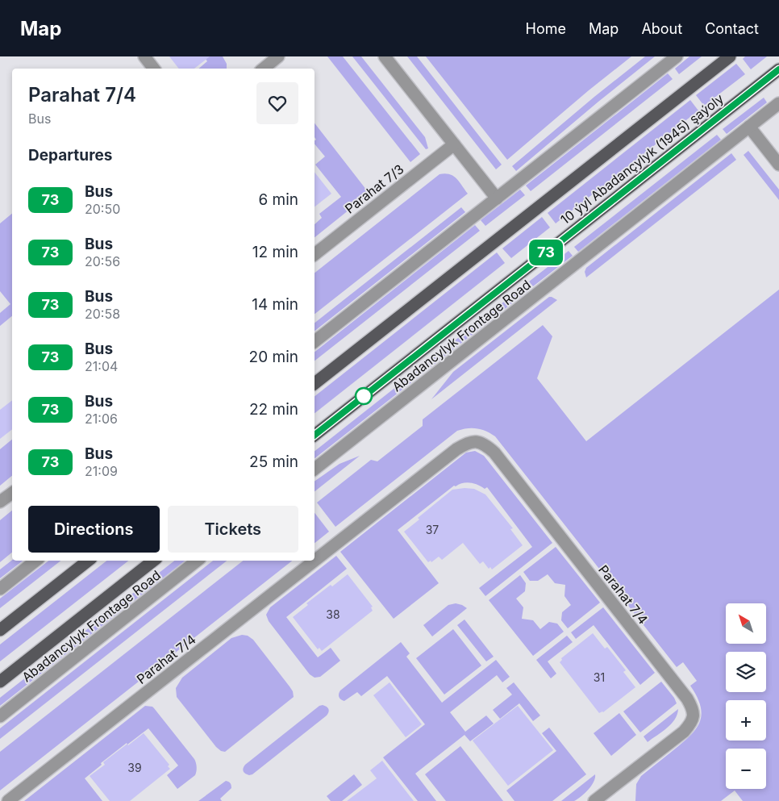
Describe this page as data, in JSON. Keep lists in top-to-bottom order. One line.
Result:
{"streets":{"main road":["10 ýyl Abadançylyk (1945) şaýoly"],"street":["Parahat 7/3","Abadancylyk Frontage Road","Parahat 7/4"]},"lines":["bus line 73"],"house_numbers":["37","38","31","39"],"north":"top left","page":{"header":"Map","nav":["Home","Map","About","Contact"],"on_map":"73","heading":[["Parahat 7/4","Bus"],"Departures"],"list":[{"mark":"73","name":"Bus","note":"20:50","value":"6 min"},{"mark":"73","name":"Bus","note":"20:56","value":"12 min"},{"mark":"73","name":"Bus","note":"20:58","value":"14 min"},{"mark":"73","name":"Bus","note":"21:04","value":"20 min"},{"mark":"73","name":"Bus","note":"21:06","value":"22 min"},{"mark":"73","name":"Bus","note":"21:09","value":"25 min"}],"buttons":["Directions","Tickets"],"map_buttons":["+","−"]}}
